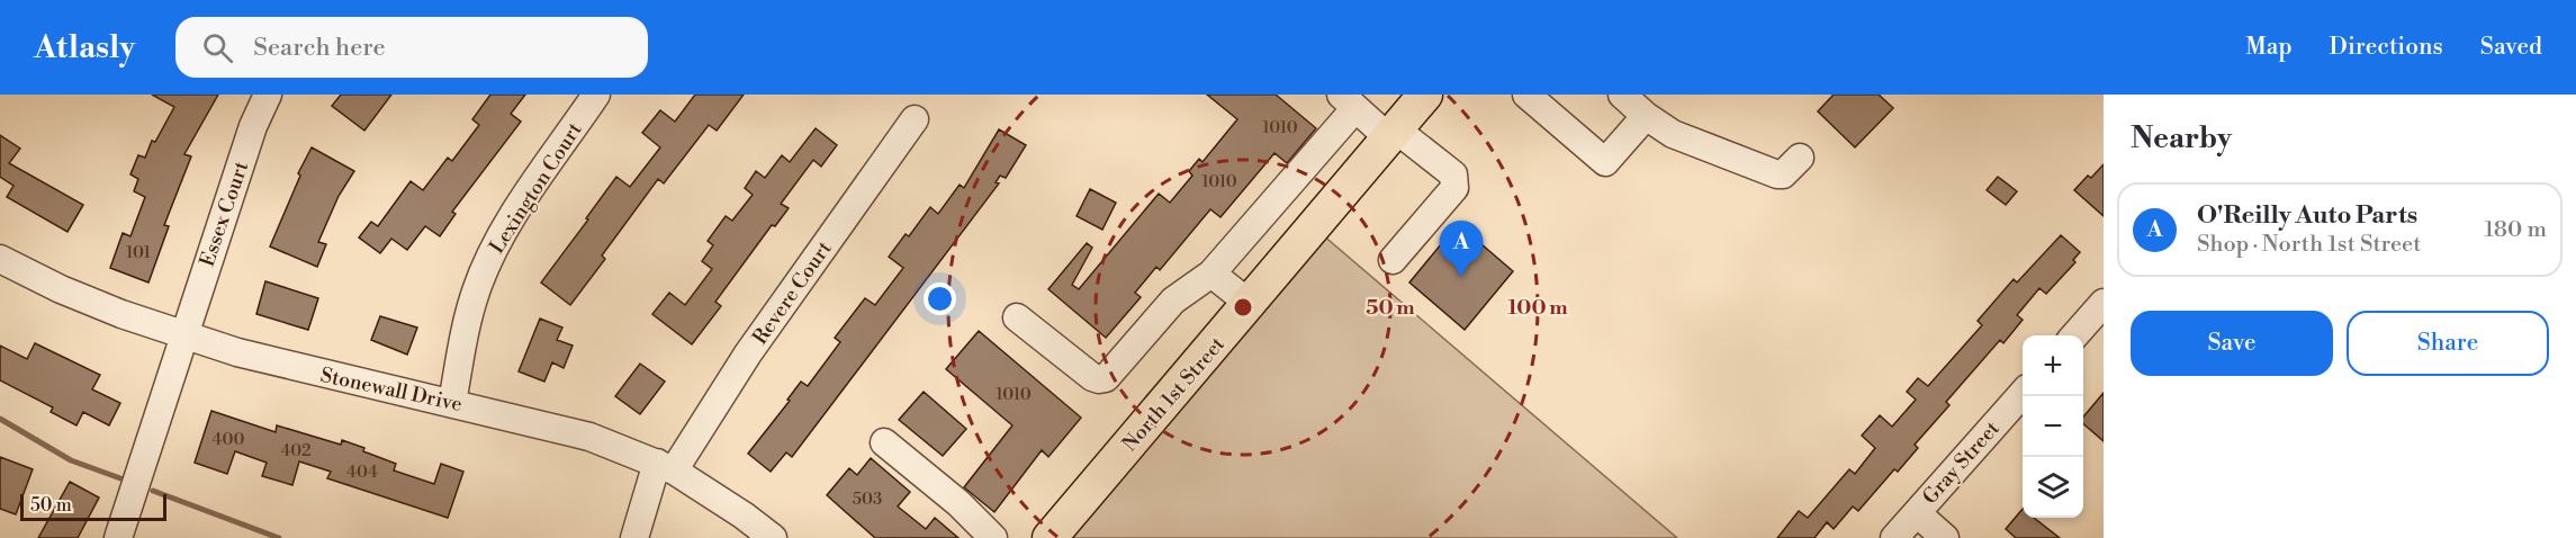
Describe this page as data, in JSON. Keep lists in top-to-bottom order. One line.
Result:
{"streets":{"main road":["North 1st Street"],"street":["Lexington Court","Essex Court","Revere Court","Stonewall Drive","Gray Street"]},"crossings":[["Lexington Court","Stonewall Drive"],["Essex Court","Stonewall Drive"],["Revere Court","Stonewall Drive"]],"house_numbers":["1010","1010","101","1010","400","402","404","503"],"scale_bar":"50 m","page":{"header":"Atlasly","search":"Search here","nav":["Map","Directions","Saved"],"heading":"Nearby","list":[{"mark":"A","name":"O'Reilly Auto Parts","note":"Shop · North 1st Street","value":"180 m"}],"pins":"A","buttons":["Save","Share"],"map_buttons":["+","−"],"scale":"50 m"},"rings":["50 m","100 m"]}
